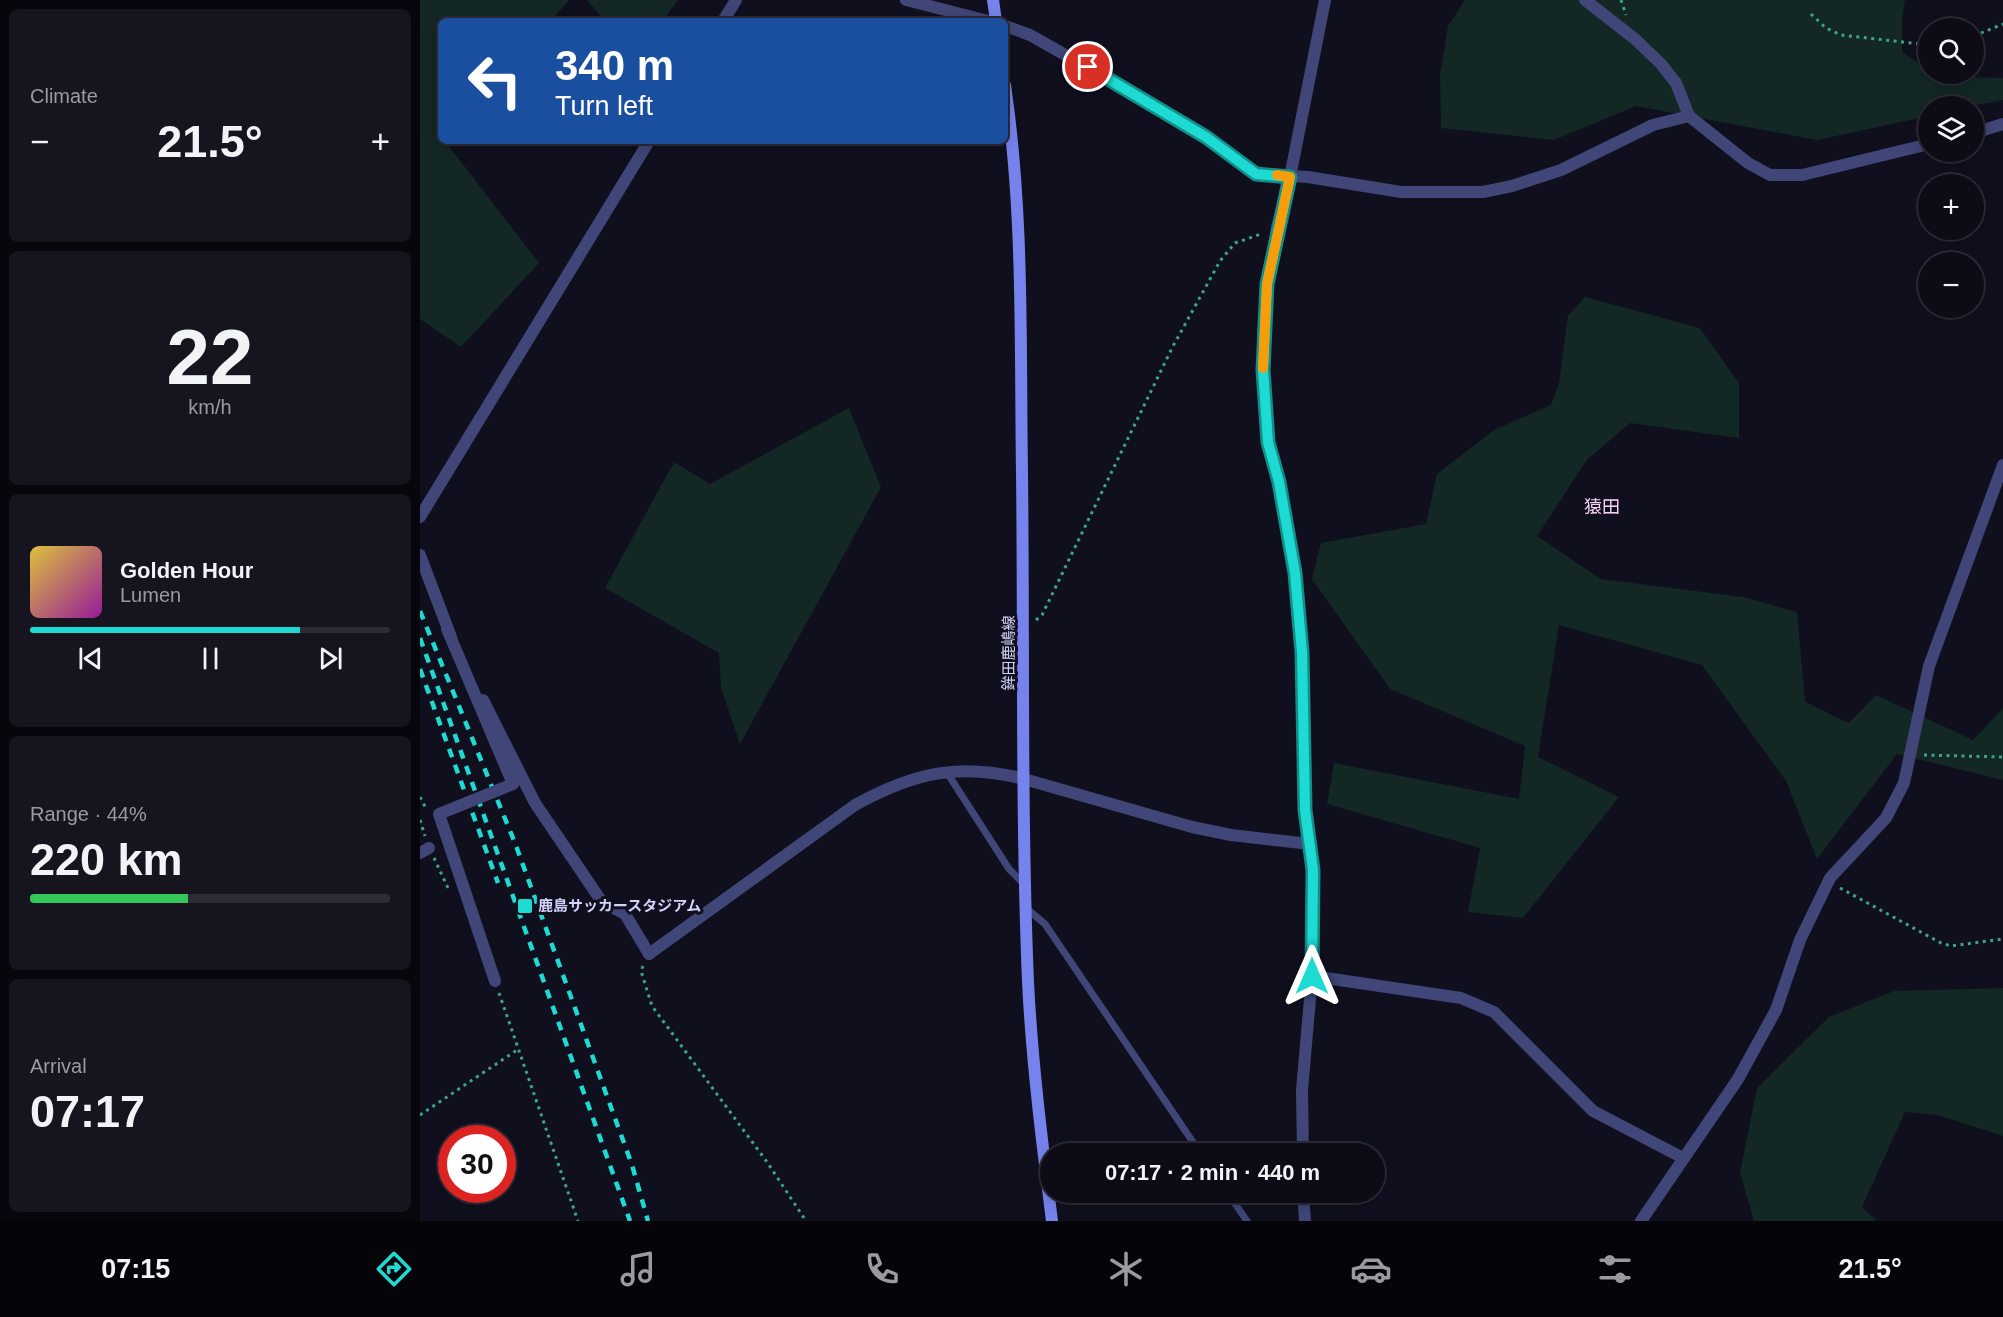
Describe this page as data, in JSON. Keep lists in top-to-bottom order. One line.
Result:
{"streets":{"main road":["鉾田鹿嶋線"]},"districts":["猿田"],"places":{"transit":["鹿島サッカースタジアム"]},"page":{"tile":["Climate",["22","km/h"],["Range · 44%","220 km"],["Arrival","07:17"]],"map_buttons":["+","−"],"turn":["340 m","Turn left"],"heat":["−","21.5°","+"],"song":["Golden Hour","Lumen"],"limit":"30","trip":"07:17 · 2 min · 440 m","tabs":["07:15","21.5°"]}}
